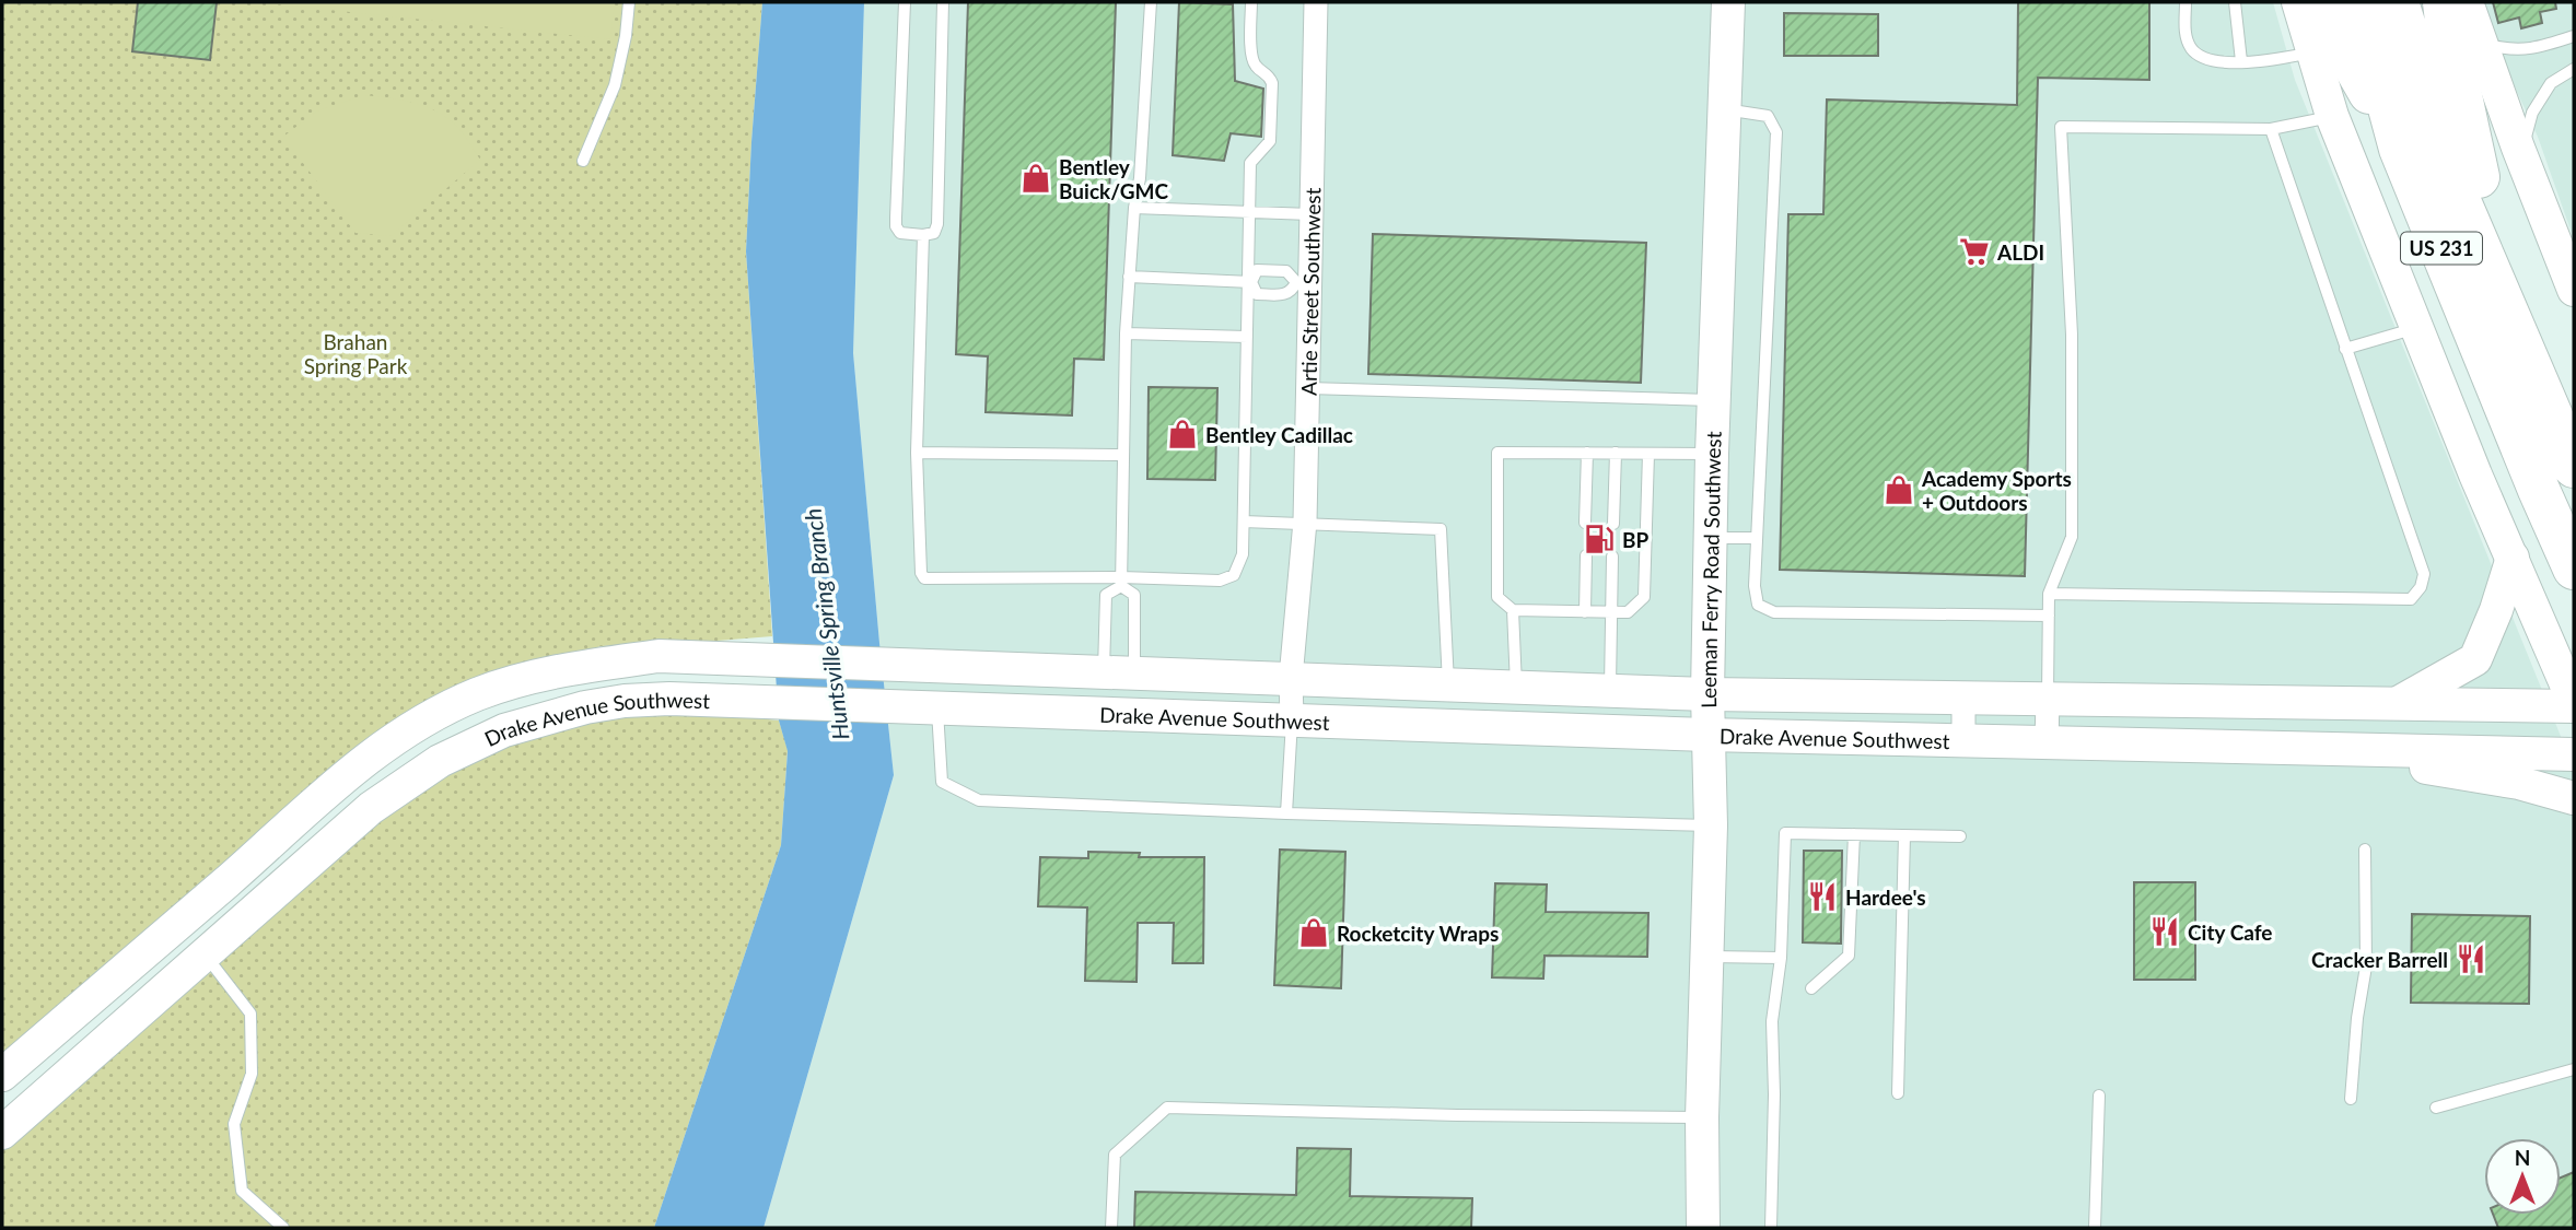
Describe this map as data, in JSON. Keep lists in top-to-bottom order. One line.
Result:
{"streets":{"highway":["US 231"],"street":["Artie Street Southwest","Leeman Ferry Road Southwest","Drake Avenue Southwest"]},"crossings":[["Artie Street Southwest","Drake Avenue Southwest"],["Leeman Ferry Road Southwest","Drake Avenue Southwest"]],"water":["Huntsville Spring Branch"],"parks":["Brahan Spring Park"],"places":{"shop":["Bentley Buick/GMC","Bentley Cadillac","Academy Sports + Outdoors","Rocketcity Wraps"],"supermarket":["ALDI"],"fuel station":["BP"],"restaurant":["Hardee's","City Cafe","Cracker Barrell"]},"north":"top"}
